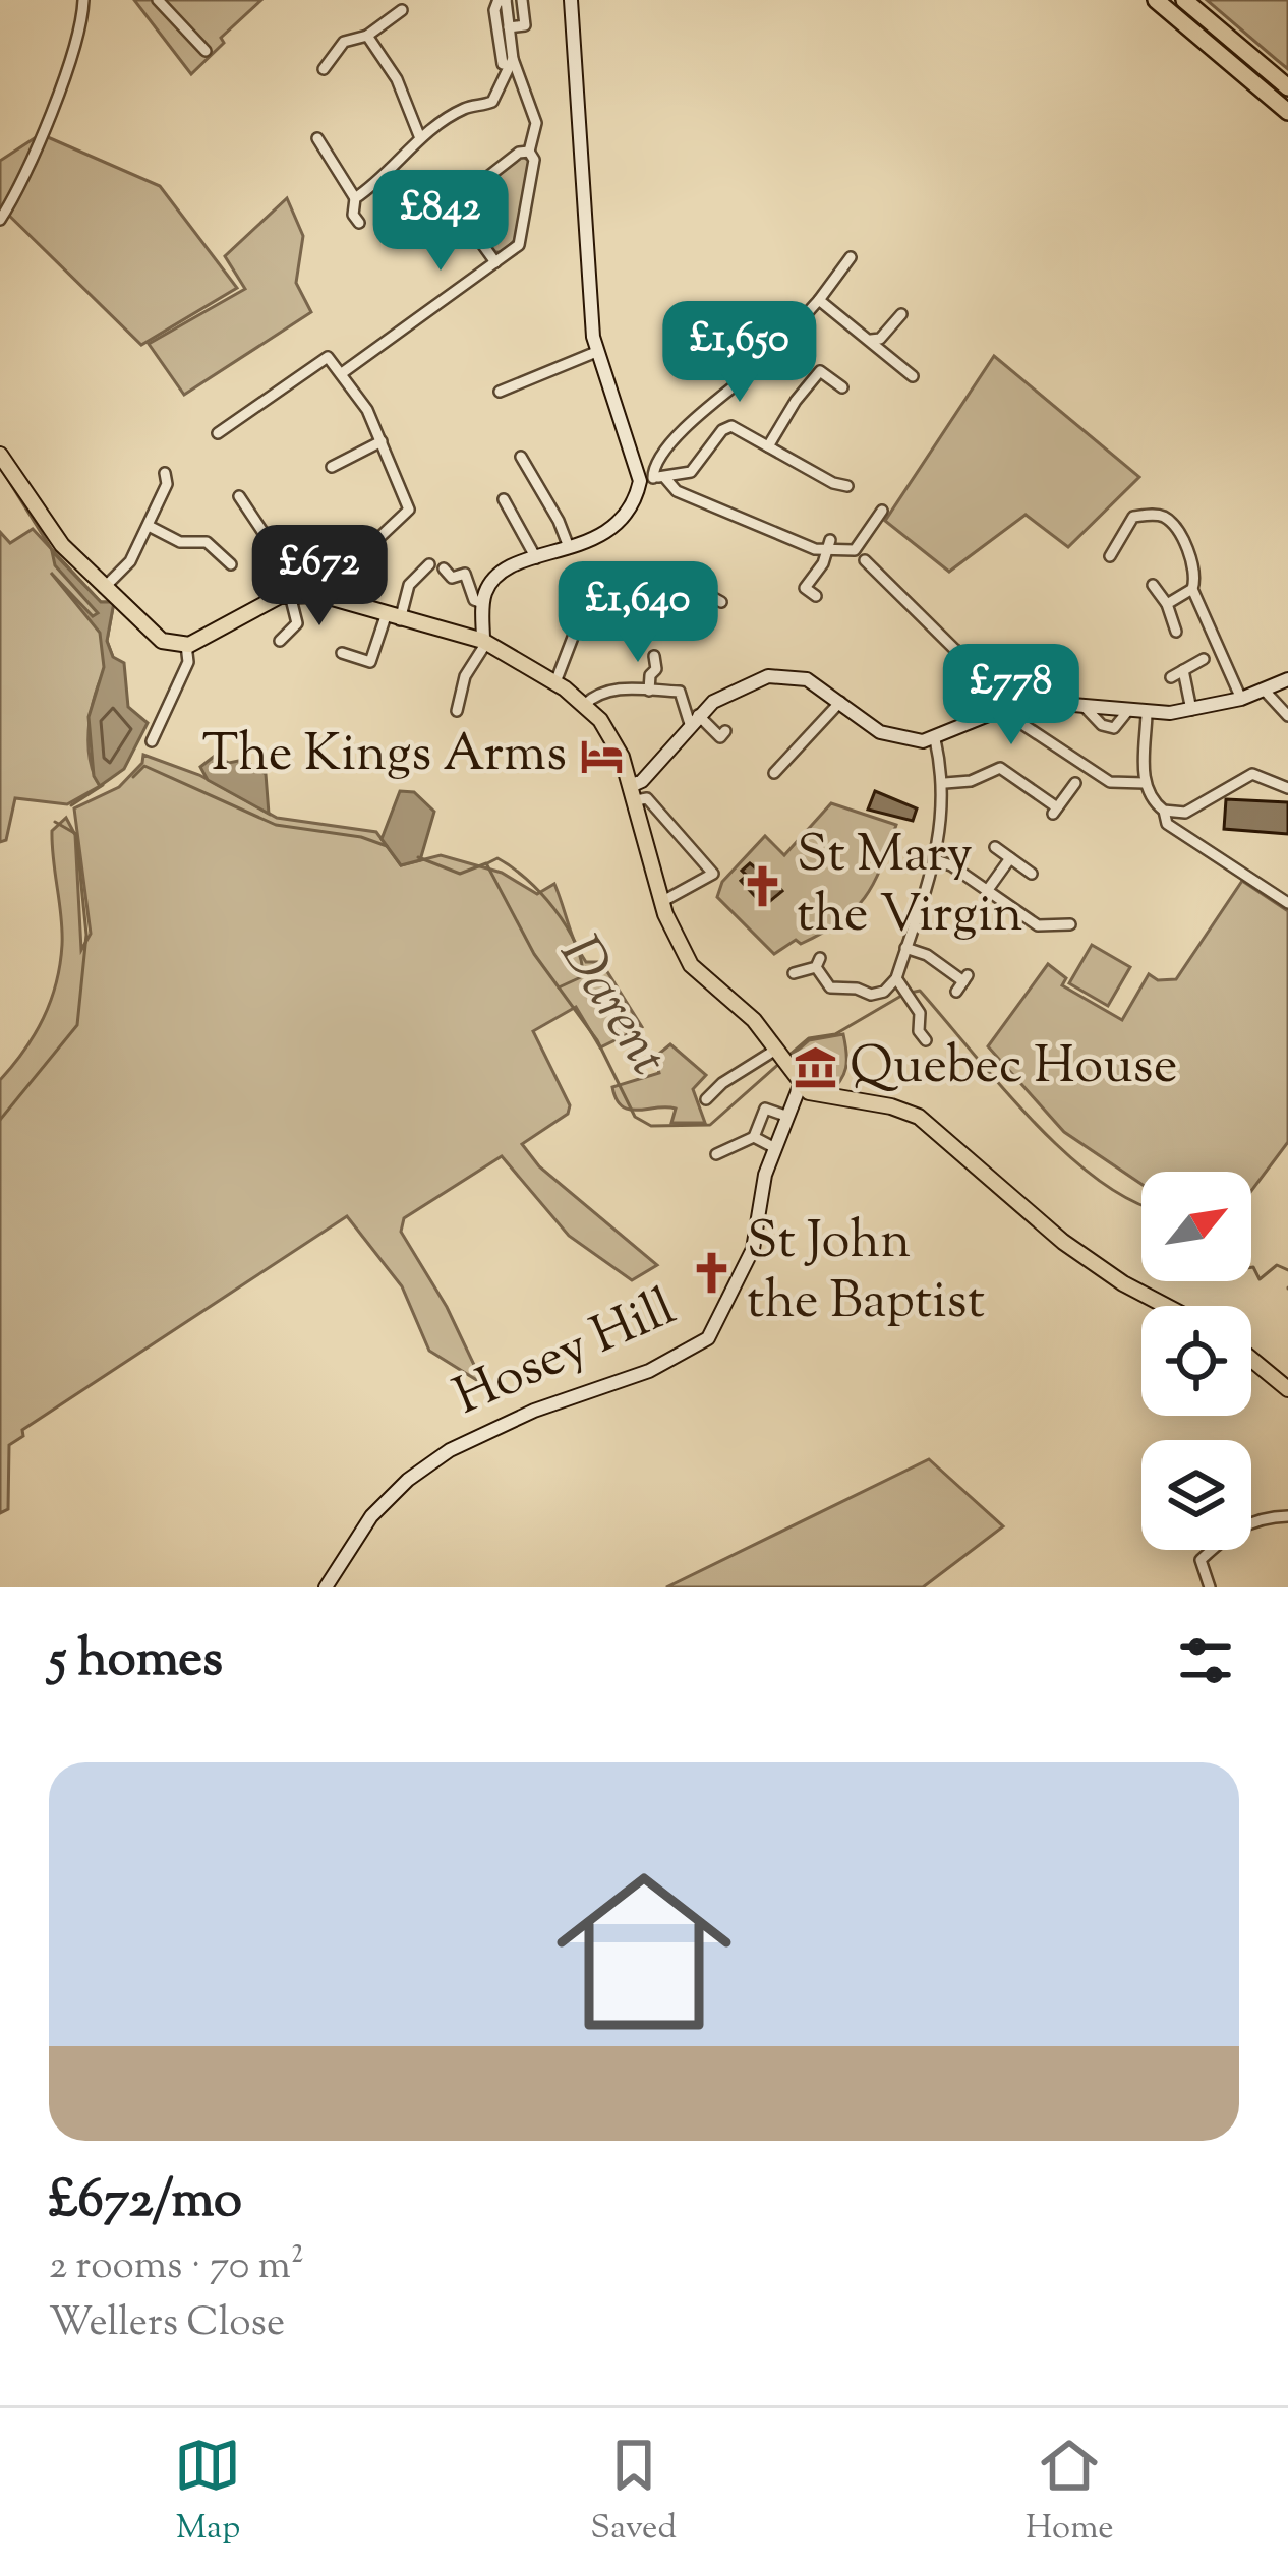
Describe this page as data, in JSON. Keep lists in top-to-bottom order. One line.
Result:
{"streets":{"main road":["Hosey Hill"]},"water":["Darent"],"places":{"hotel":["The Kings Arms"],"church":["St Mary the Virgin","St John the Baptist"],"museum":["Quebec House"]},"north":"top right","page":{"price":["£842","£1,650","£672","£1,640","£778"],"heading":"5 homes","list":[{"name":"£672/mo","note":"2 rooms · 70 m² · Wellers Close"}],"tabs":["Map","Saved","Home"]}}
